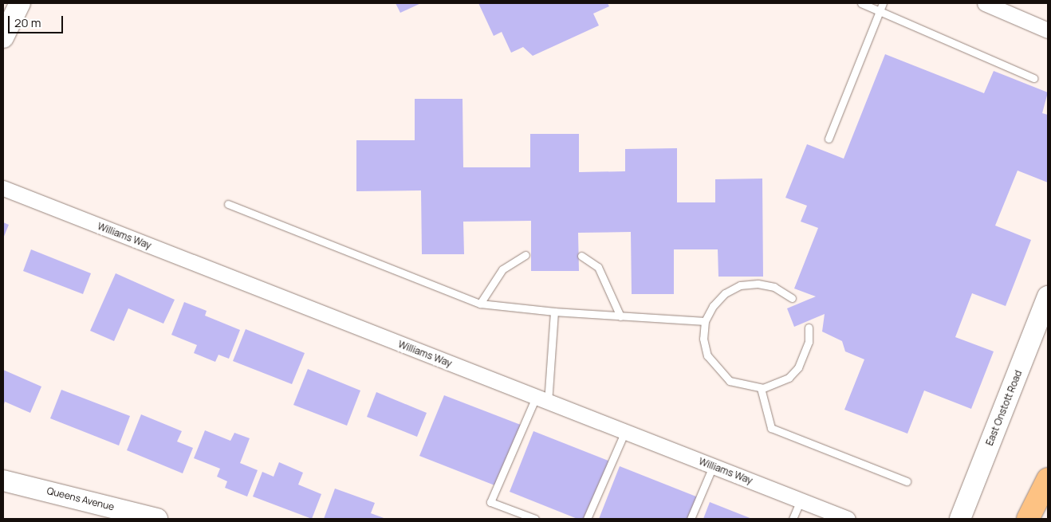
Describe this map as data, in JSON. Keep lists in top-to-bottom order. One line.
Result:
{"streets":{"street":["Williams Way","East Onstott Road","Queens Avenue"]},"scale_bar":"20 m"}
